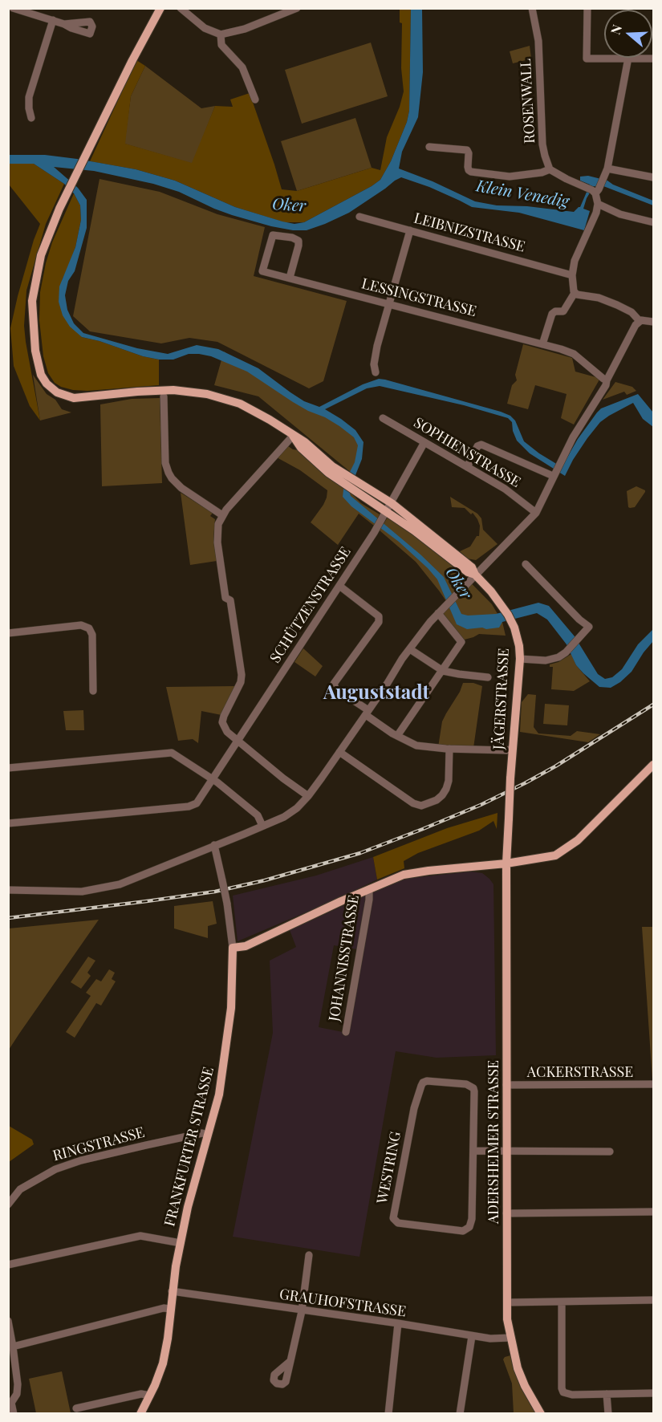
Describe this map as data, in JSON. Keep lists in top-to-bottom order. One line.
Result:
{"streets":{"main road":["JÄGERSTRASSE","ADERSHEIMER STRASSE","FRANKFURTER STRASSE"],"street":["ROSENWALL","LEIBNIZSTRASSE","LESSINGSTRASSE","SOPHIENSTRASSE","SCHÜTZENSTRASSE","JOHANNISSTRASSE","ACKERSTRASSE","RINGSTRASSE","WESTRING","GRAUHOFSTRASSE"]},"crossings":[["SOPHIENSTRASSE","SCHÜTZENSTRASSE"],["JÄGERSTRASSE","ADERSHEIMER STRASSE"],["ACKERSTRASSE","ADERSHEIMER STRASSE"],["ADERSHEIMER STRASSE","GRAUHOFSTRASSE"],["RINGSTRASSE","FRANKFURTER STRASSE"],["FRANKFURTER STRASSE","GRAUHOFSTRASSE"]],"districts":["Auguststadt"],"water":["Klein Venedig","Oker"],"north":"left"}
